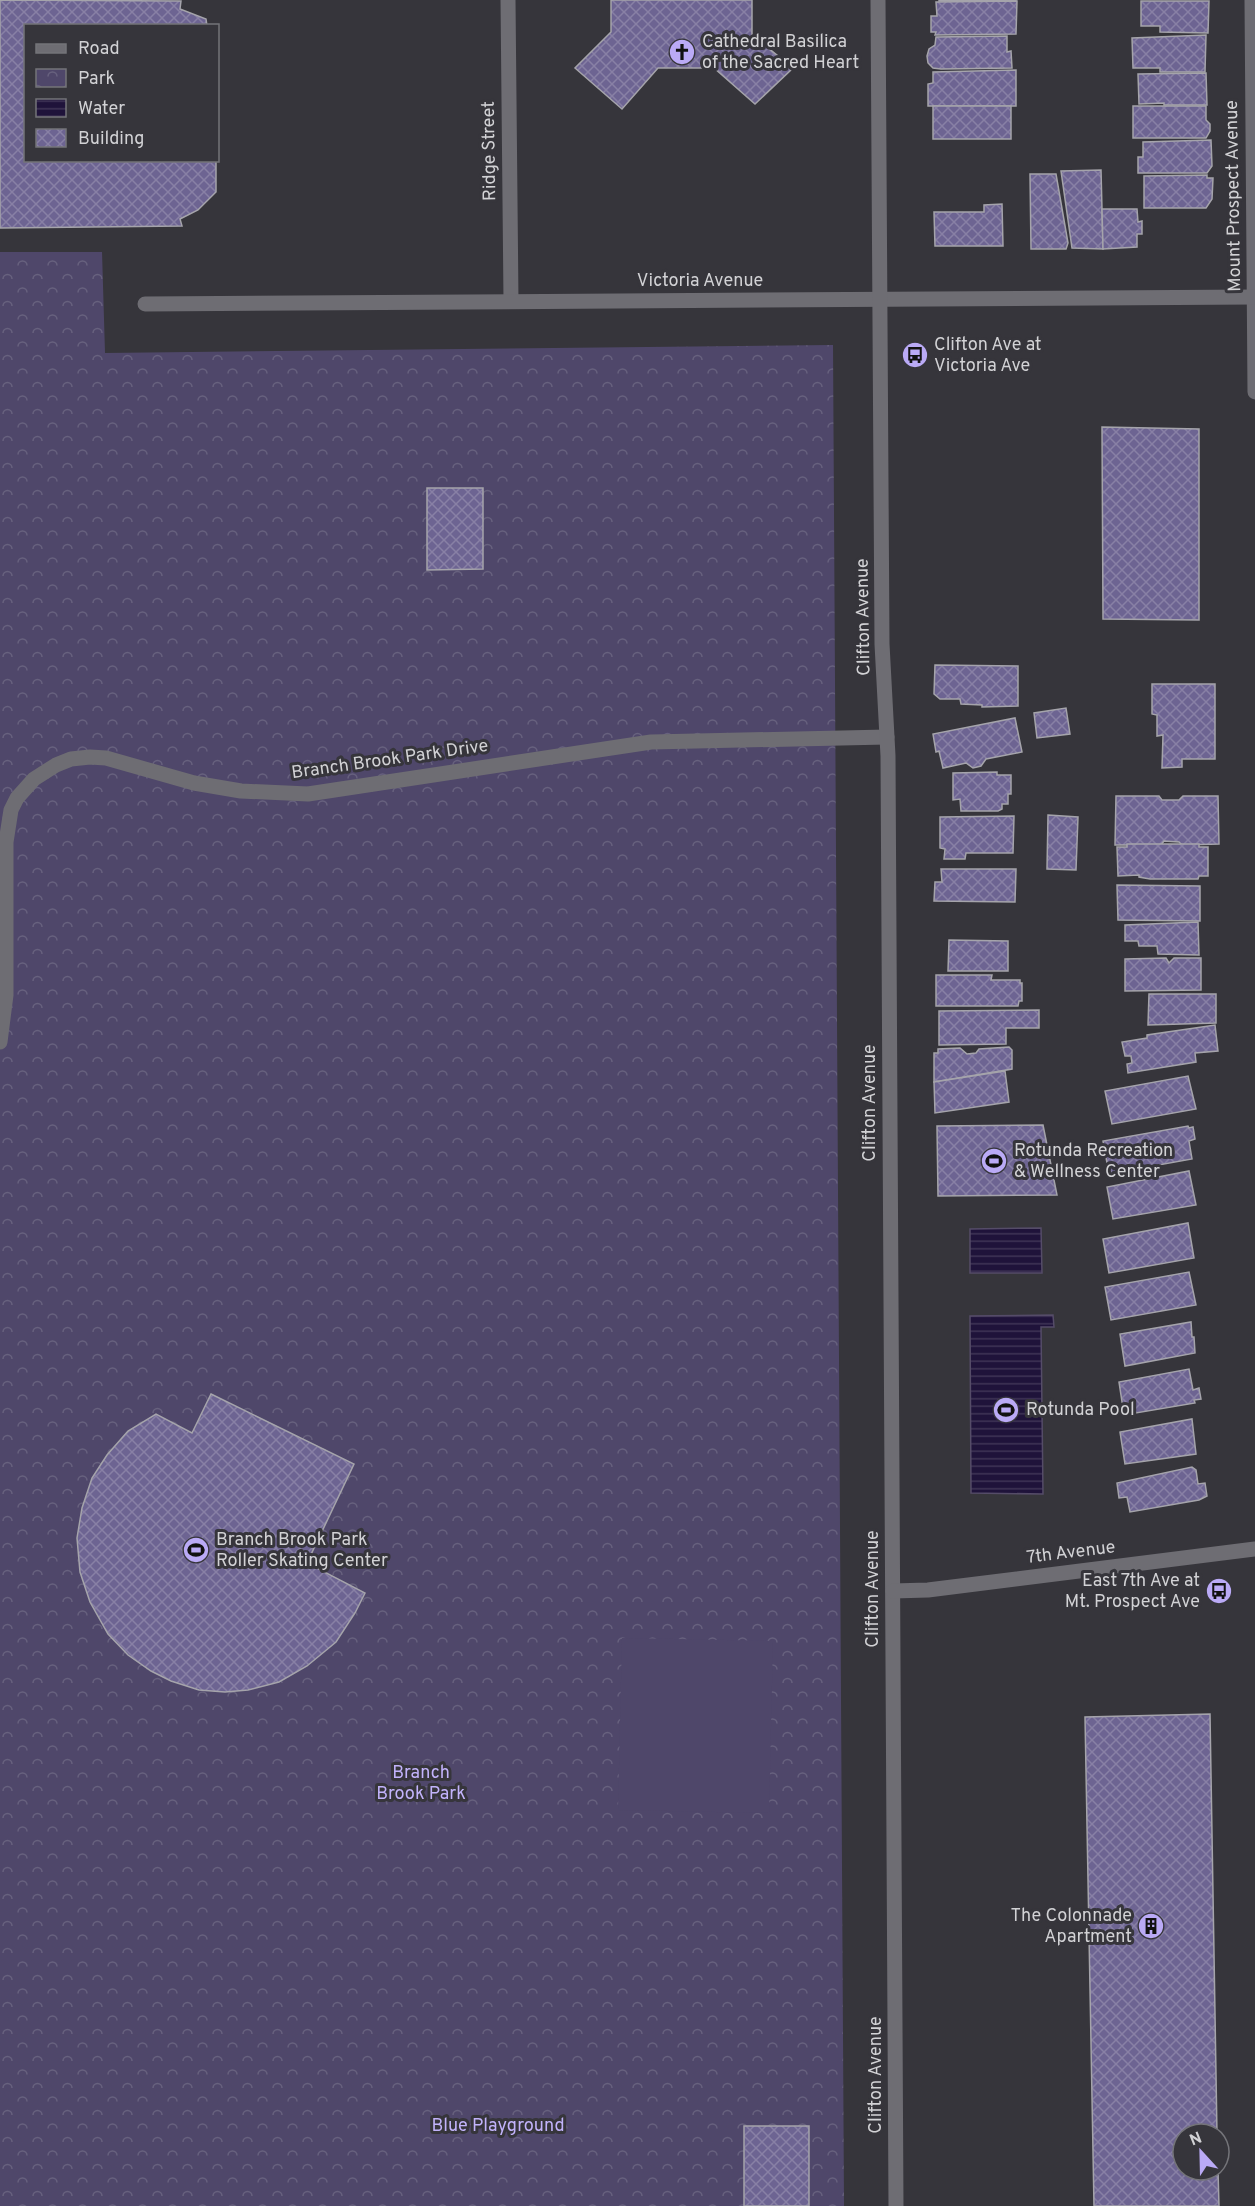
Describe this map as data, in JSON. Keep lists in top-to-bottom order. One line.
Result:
{"streets":{"street":["Ridge Street","Mount Prospect Avenue","Victoria Avenue","Clifton Avenue","Branch Brook Park Drive","7th Avenue"]},"crossings":[["Ridge Street","Victoria Avenue"],["Mount Prospect Avenue","Victoria Avenue"],["Victoria Avenue","Clifton Avenue"],["Clifton Avenue","Branch Brook Park Drive"],["Clifton Avenue","7th Avenue"]],"parks":["Branch Brook Park","Blue Playground"],"places":{"church":["Cathedral Basilica of the Sacred Heart"],"bus stop":["Clifton Ave at Victoria Ave","East 7th Ave at Mt. Prospect Ave"],"sports":["Rotunda Recreation & Wellness Center","Rotunda Pool","Branch Brook Park Roller Skating Center"],"building":["The Colonnade Apartment"]},"legend":["Road","Park","Water","Building"],"north":"top"}
